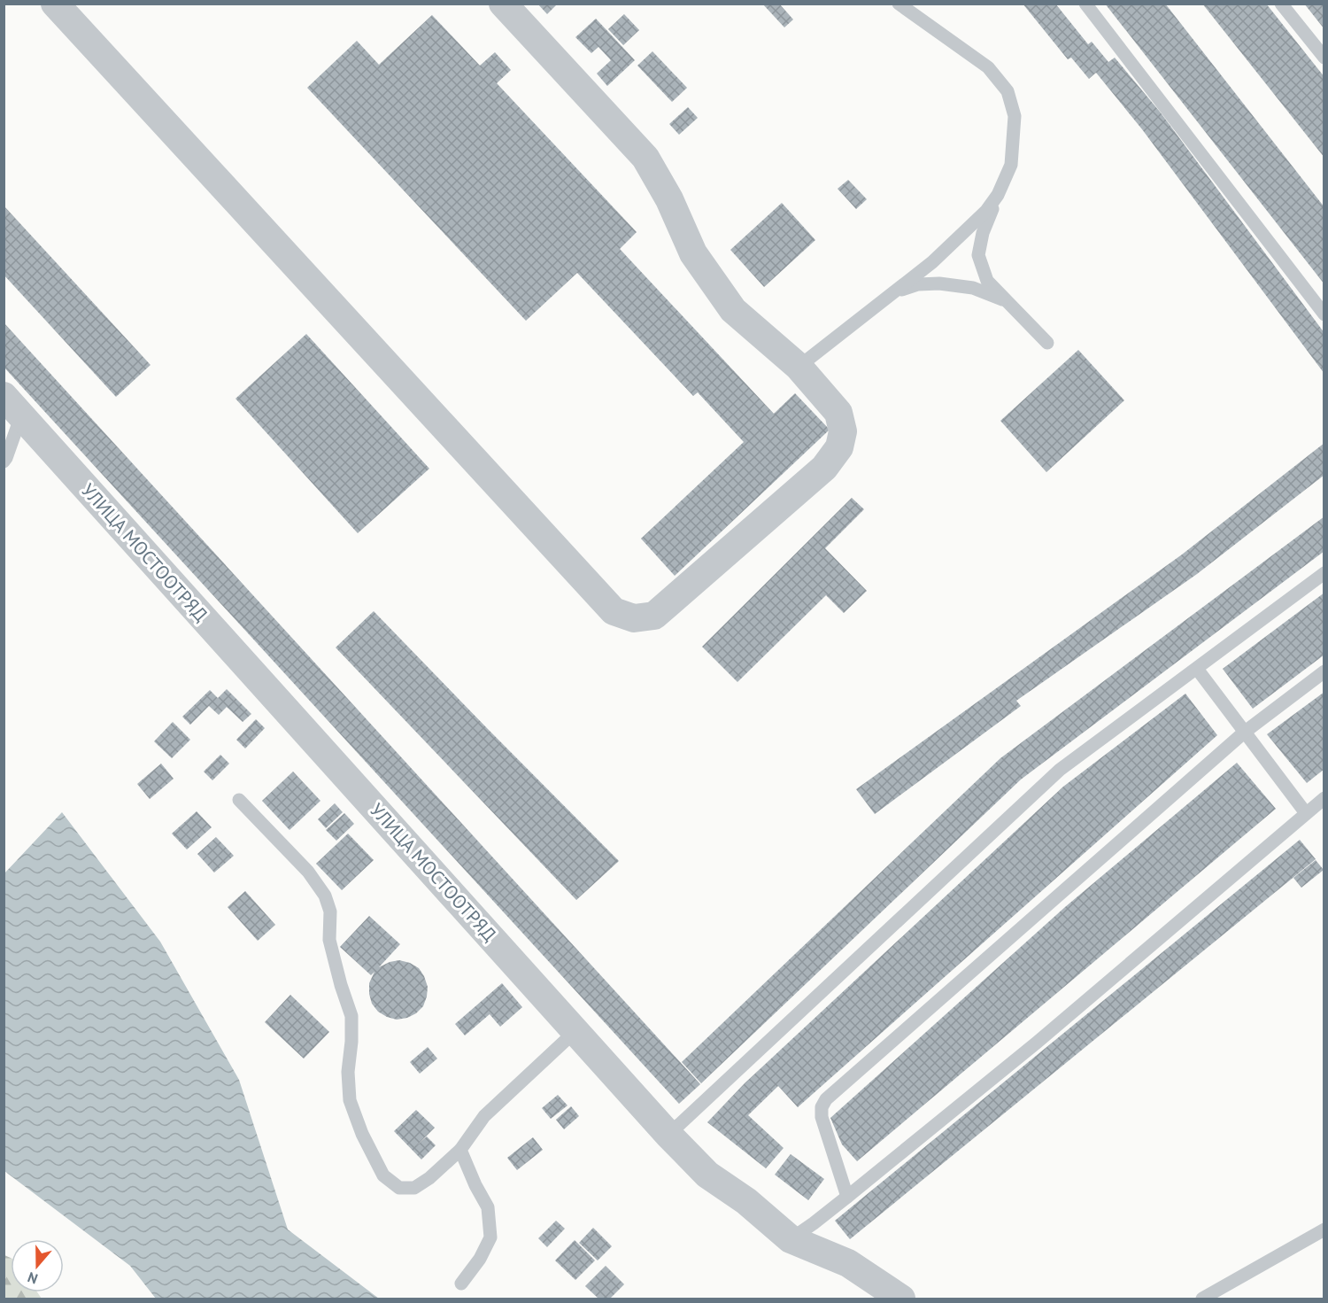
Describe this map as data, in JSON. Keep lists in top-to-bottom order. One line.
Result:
{"streets":{"street":["УЛИЦА МОСТООТРЯД"]},"north":"bottom"}
